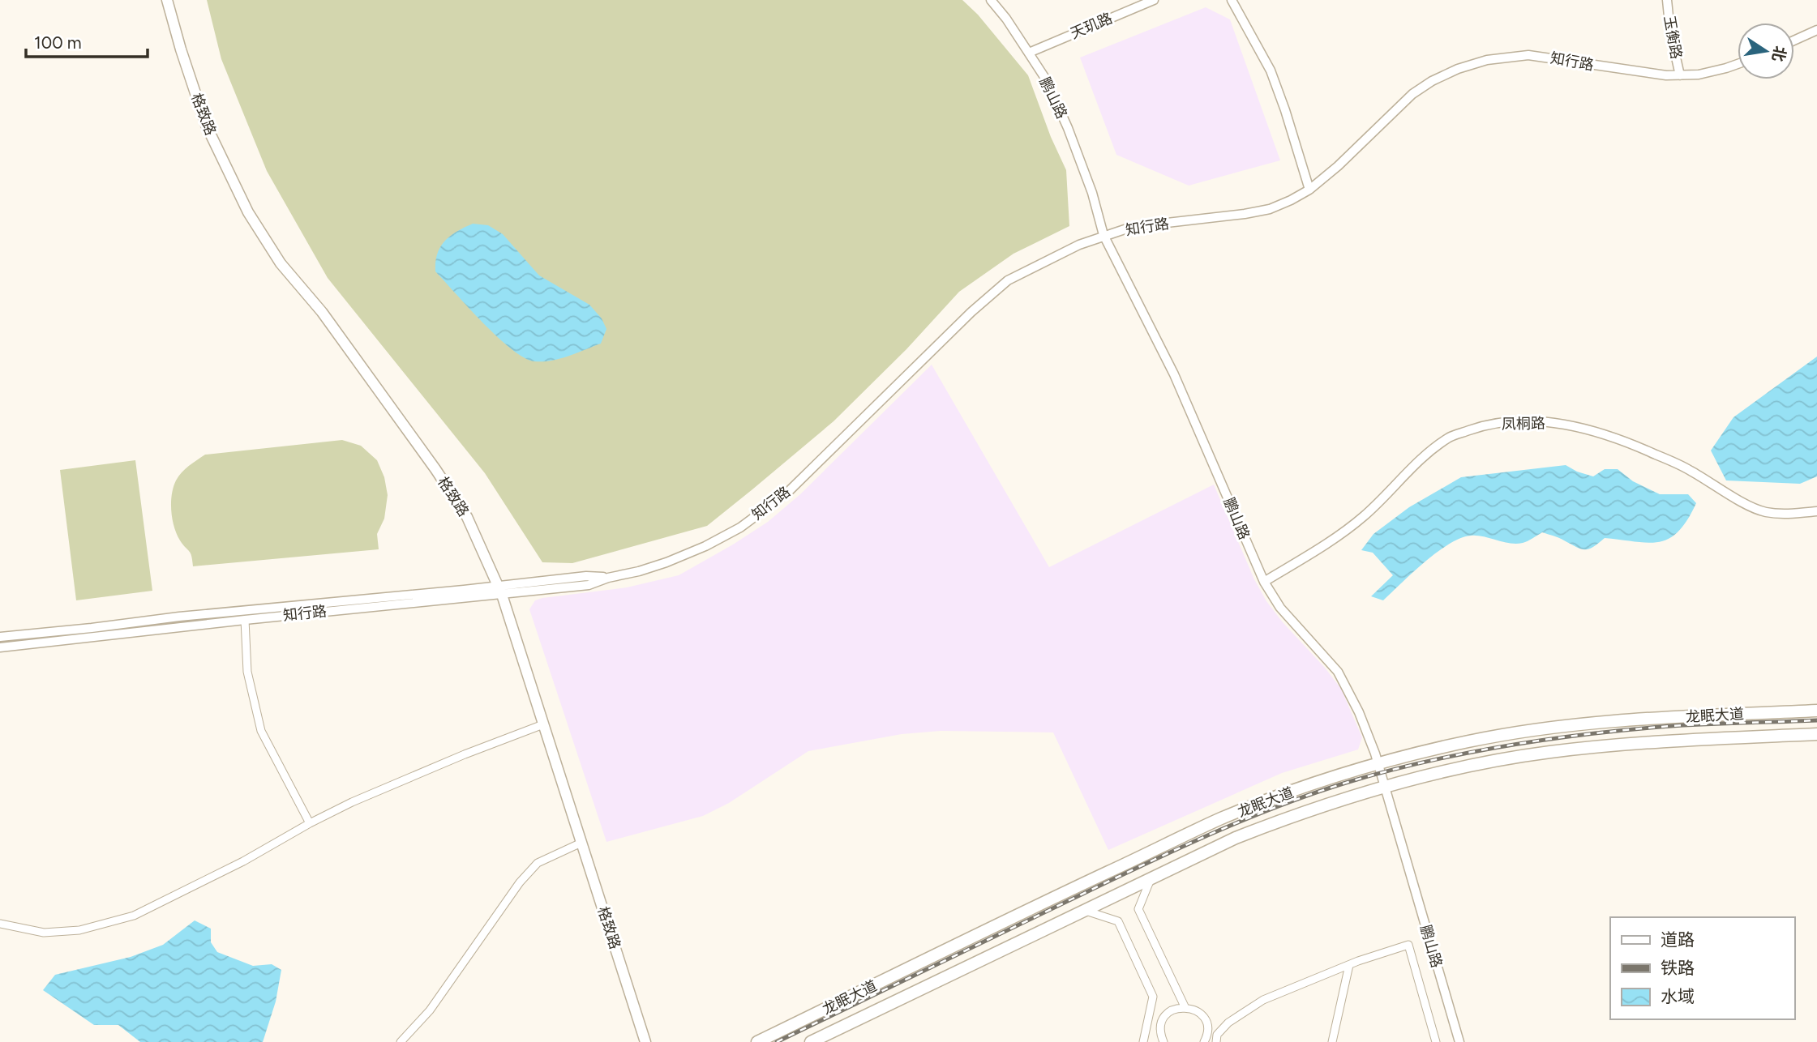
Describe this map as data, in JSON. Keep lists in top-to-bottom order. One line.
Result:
{"streets":{"main road":["格致路","龙眠大道"],"street":["天玑路","玉衡路","知行路","鹏山路","凤桐路"]},"crossings":[["天玑路","鹏山路"],["玉衡路","知行路"],["知行路","鹏山路"],["知行路","格致路"],["鹏山路","凤桐路"],["鹏山路","龙眠大道"]],"legend":["道路","铁路","水域"],"scale_bar":"100 m","north":"right"}
